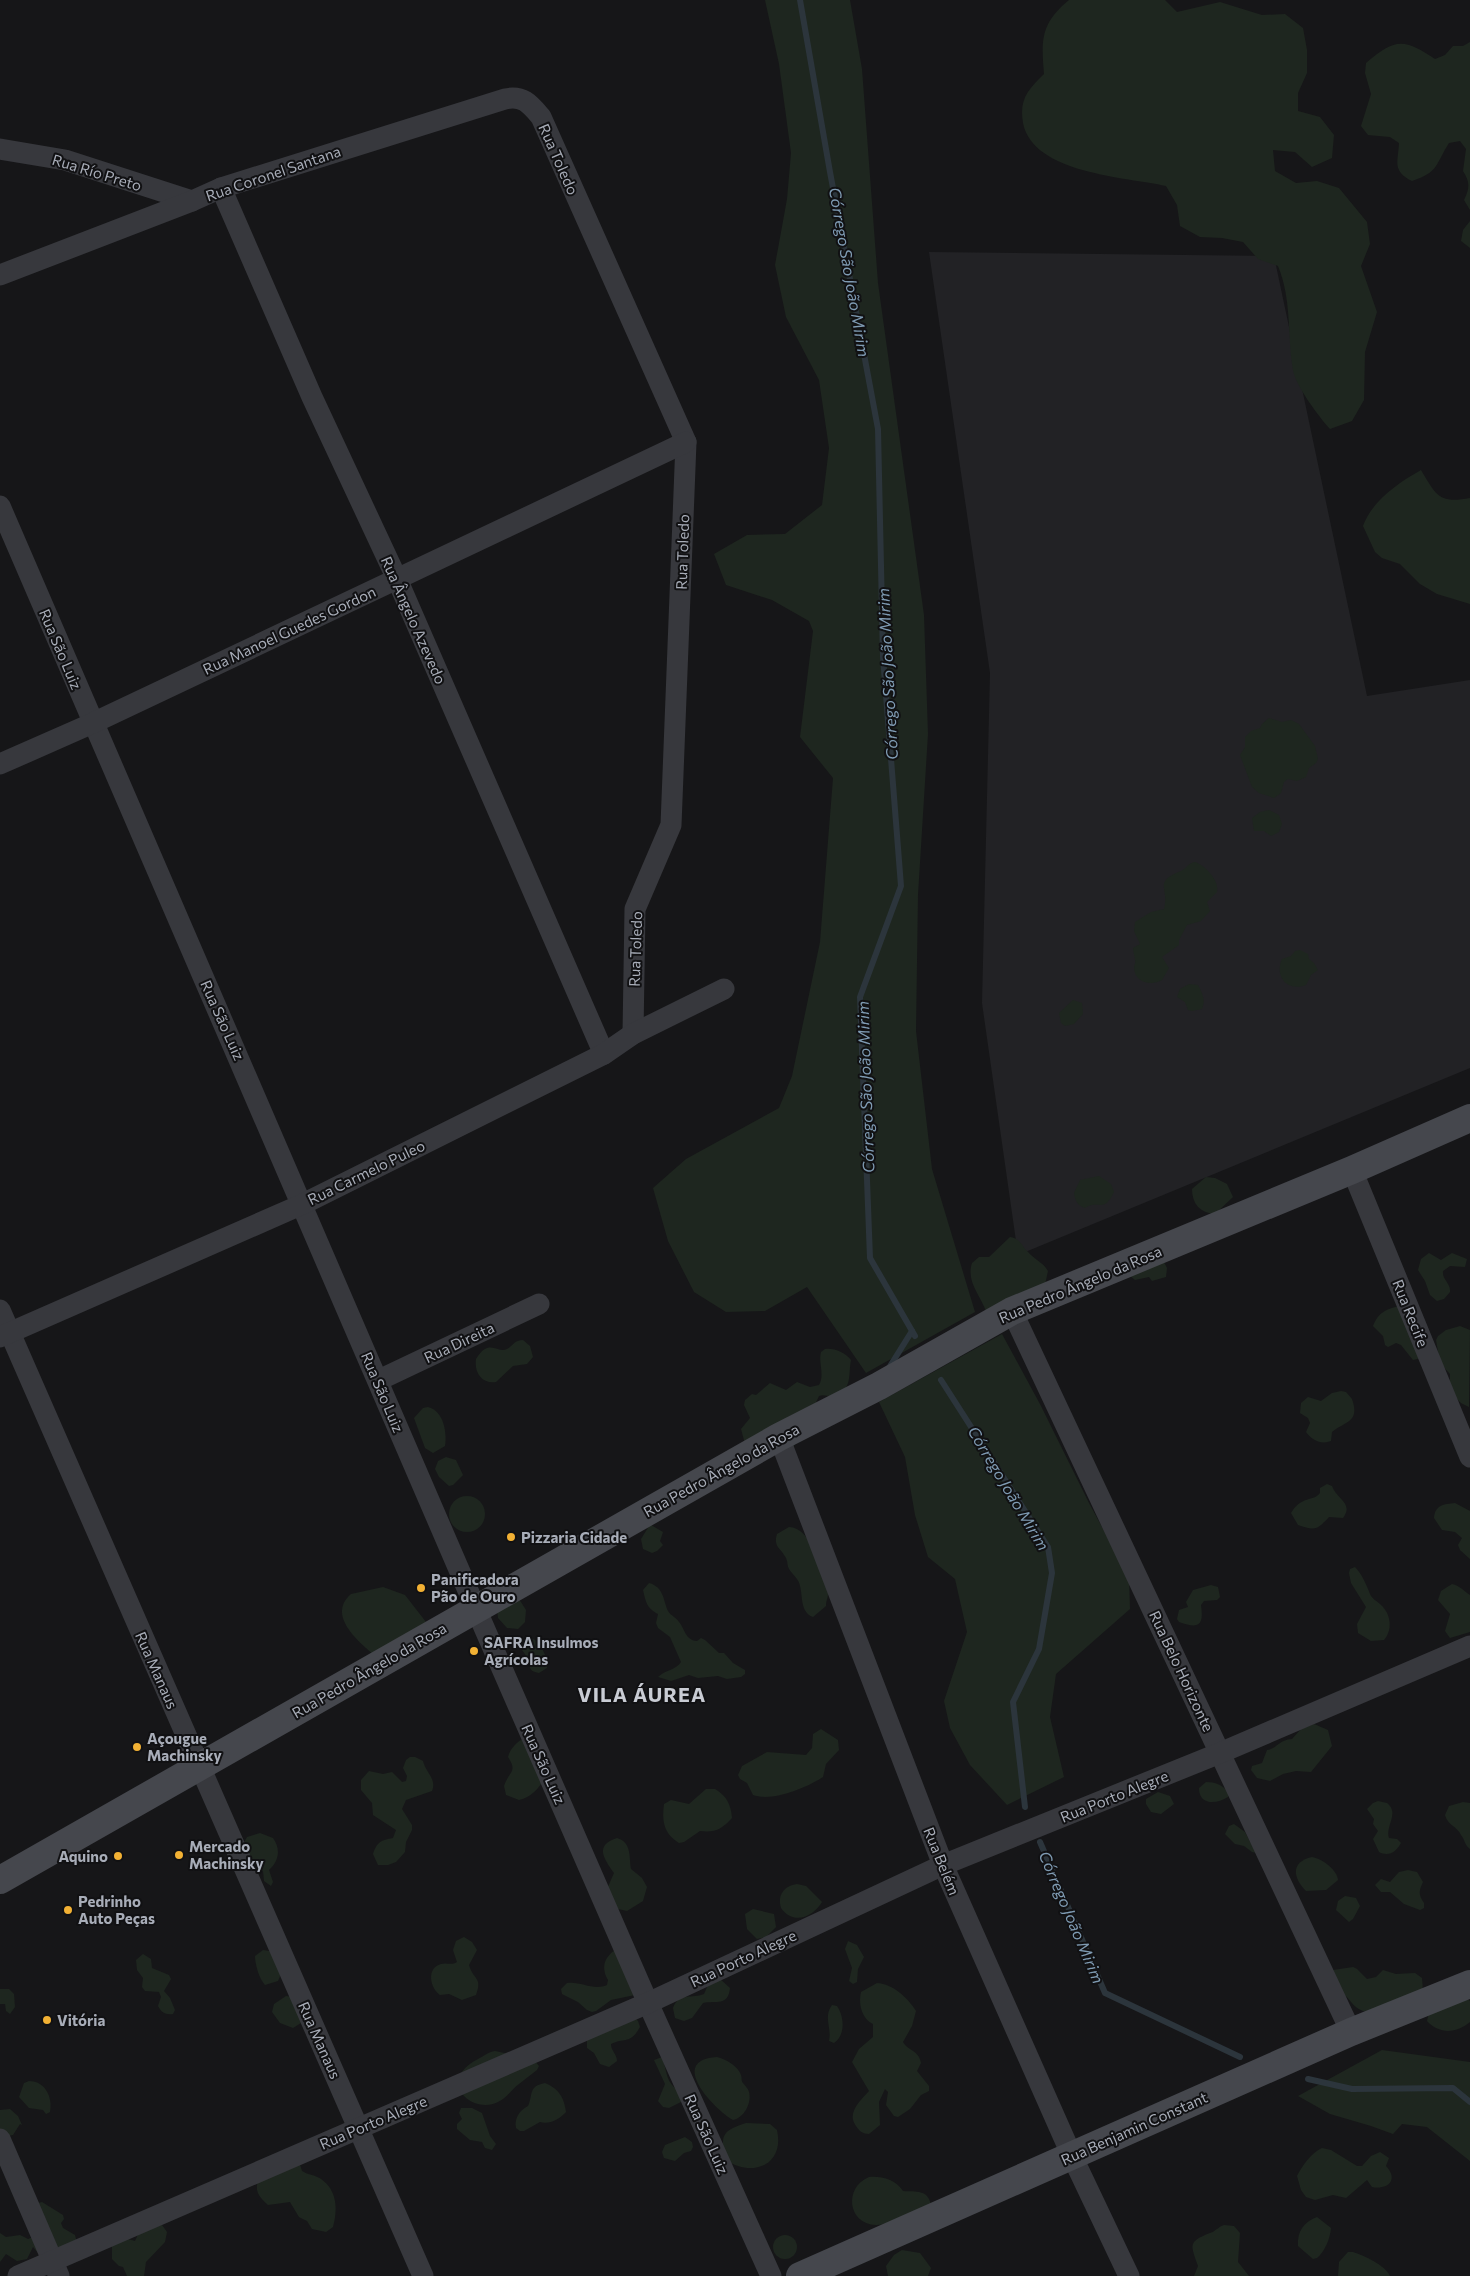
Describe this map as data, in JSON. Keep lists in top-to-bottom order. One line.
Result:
{"streets":{"main road":["Rua Pedro Ângelo da Rosa","Rua Benjamin Constant"],"street":["Rua Toledo","Rua Río Preto","Rua Coronel Santana","Rua Ângelo Azevedo","Rua Manoel Guedes Gordon","Rua São Luiz","Rua Carmelo Puleo","Rua Recife","Rua Direita","Rua Manaus","Rua Belo Horizonte","Rua Porto Alegre","Rua Belém"]},"crossings":[["Rua Toledo","Rua Coronel Santana"],["Rua Toledo","Rua Manoel Guedes Gordon"],["Rua Toledo","Rua Carmelo Puleo"],["Rua Río Preto","Rua Coronel Santana"],["Rua Coronel Santana","Rua Ângelo Azevedo"],["Rua Ângelo Azevedo","Rua Manoel Guedes Gordon"],["Rua Ângelo Azevedo","Rua Carmelo Puleo"],["Rua Manoel Guedes Gordon","Rua São Luiz"],["Rua São Luiz","Rua Carmelo Puleo"],["Rua São Luiz","Rua Pedro Ângelo da Rosa"],["Rua São Luiz","Rua Direita"],["Rua São Luiz","Rua Porto Alegre"],["Rua Carmelo Puleo","Rua Manaus"],["Rua Pedro Ângelo da Rosa","Rua Recife"],["Rua Pedro Ângelo da Rosa","Rua Manaus"],["Rua Pedro Ângelo da Rosa","Rua Belo Horizonte"],["Rua Pedro Ângelo da Rosa","Rua Belém"],["Rua Manaus","Rua Porto Alegre"],["Rua Belo Horizonte","Rua Porto Alegre"],["Rua Belo Horizonte","Rua Benjamin Constant"],["Rua Porto Alegre","Rua Belém"],["Rua Belém","Rua Benjamin Constant"]],"districts":["VILA ÁUREA"],"water":["Córrego São João Mirim","Córrego João Mirim"],"places":["Pizzaria Cidade","Panificadora Pão de Ouro","SAFRA Insulmos Agrícolas","Açougue Machinsky","Mercado Machinsky","Aquino","Pedrinho Auto Peças","Vitória"]}
